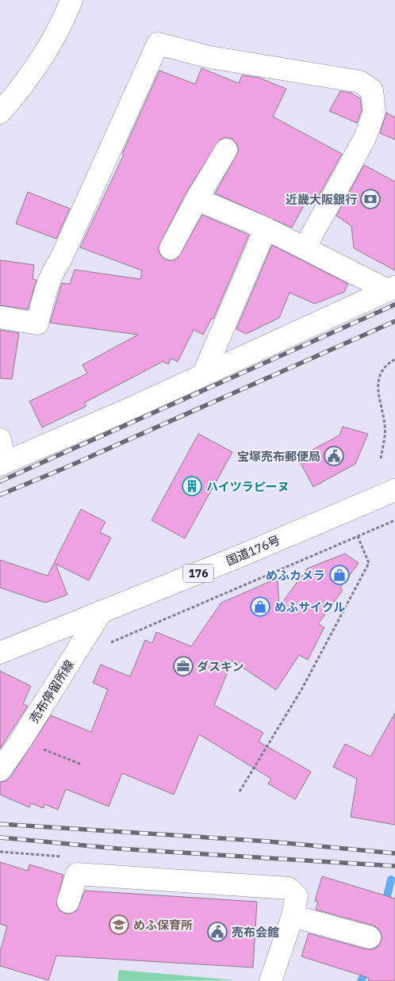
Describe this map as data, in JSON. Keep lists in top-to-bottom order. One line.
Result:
{"streets":{"main road":["国道176号","176","売布停留所線"]},"crossings":[["国道176号","売布停留所線"]],"places":{"bank":["近畿大阪銀行"],"public building":["宝塚売布郵便局","売布会館"],"building":["ハイツラピーヌ"],"shop":["めふカメラ","めふサイクル"],"office":["ダスキン"],"school or university":["めふ保育所"]}}
